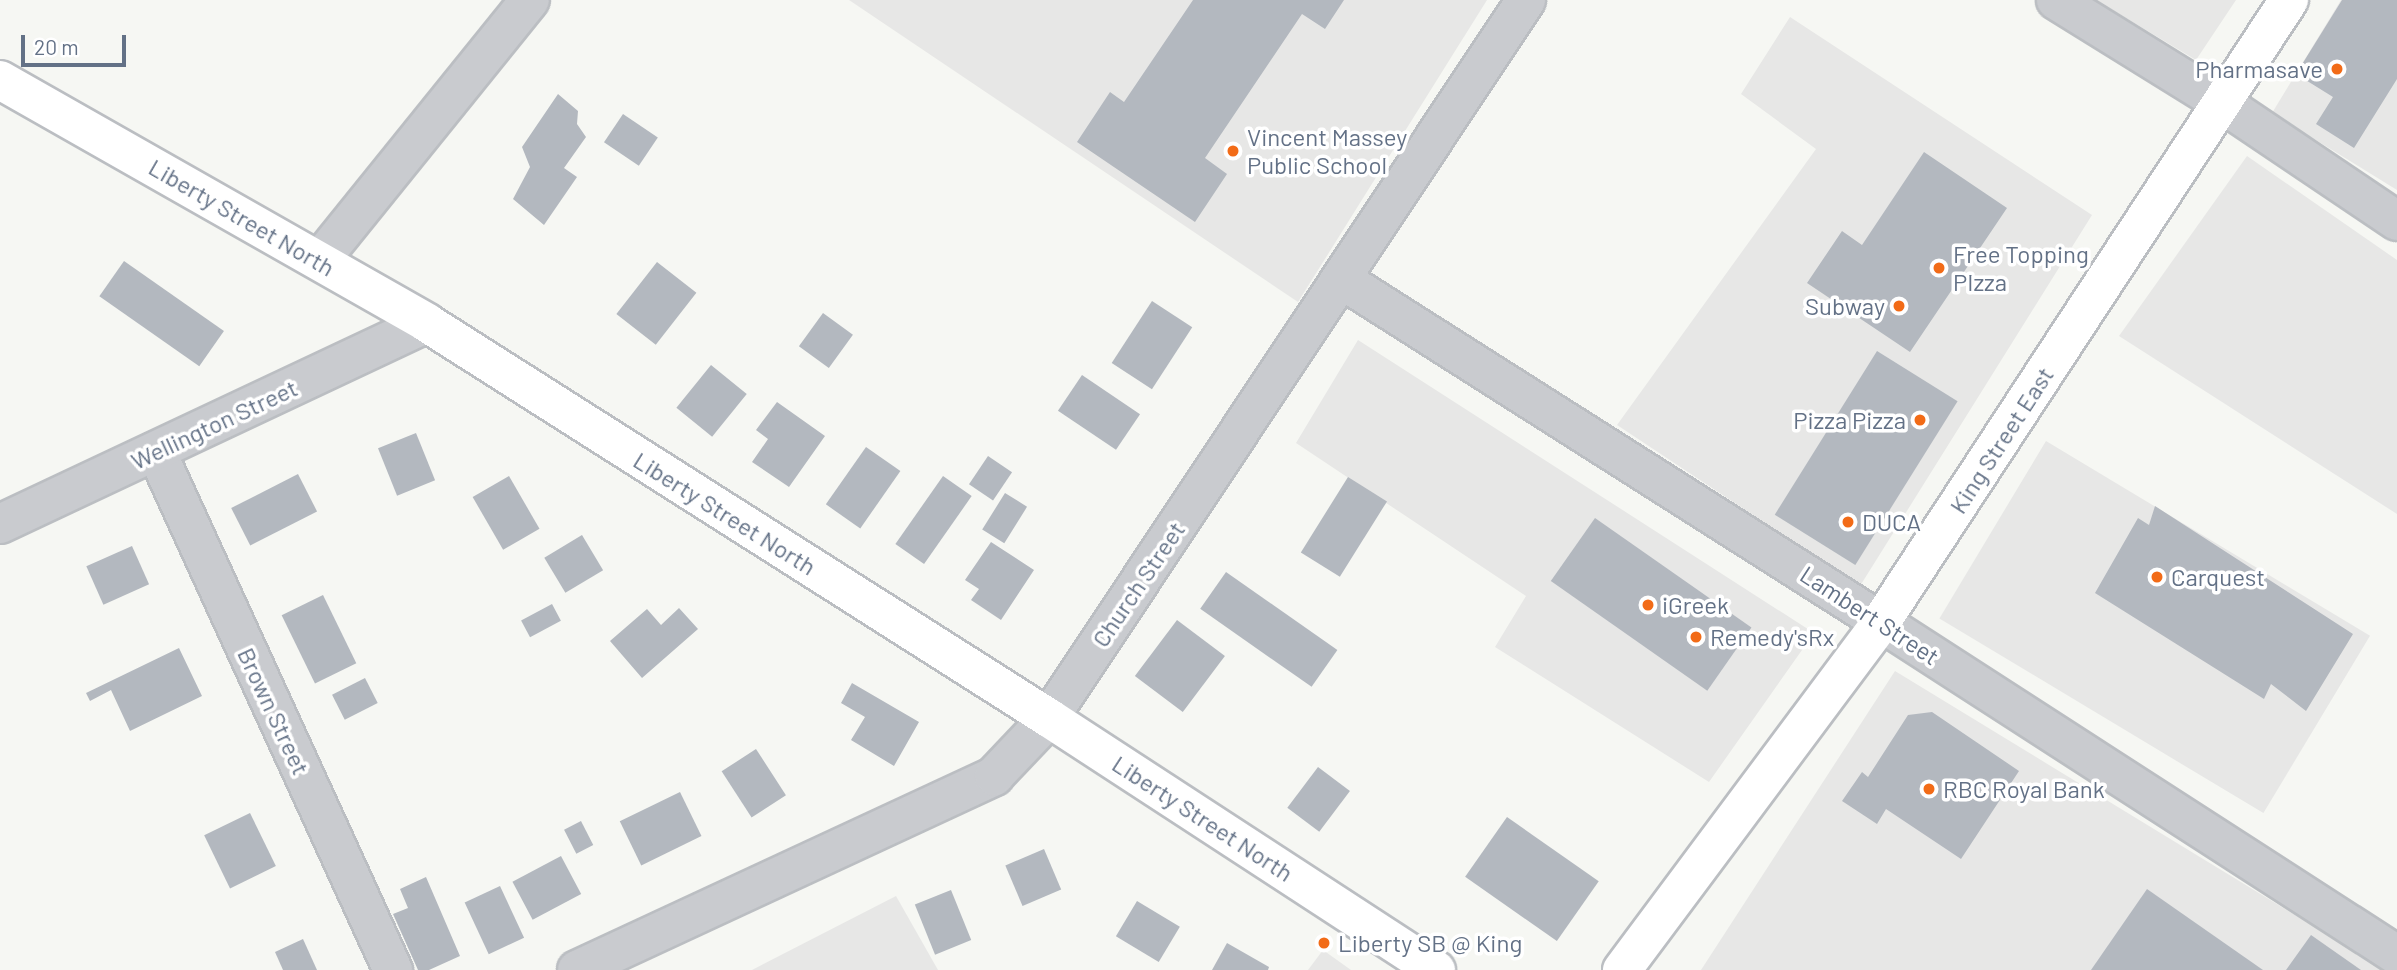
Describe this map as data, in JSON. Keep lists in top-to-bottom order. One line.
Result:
{"streets":{"main road":["Liberty Street North","King Street East"],"street":["Wellington Street","Church Street","Lambert Street","Brown Street"]},"crossings":[["Liberty Street North","Wellington Street"],["Liberty Street North","Church Street"],["Wellington Street","Brown Street"],["King Street East","Lambert Street"],["Church Street","Lambert Street"]],"places":["Pharmasave","Vincent Massey Public School","Free Topping PIzza","Subway","Pizza Pizza","DUCA","Carquest","iGreek","Remedy'sRx","RBC Royal Bank","Liberty SB @ King"],"scale_bar":"20 m"}
